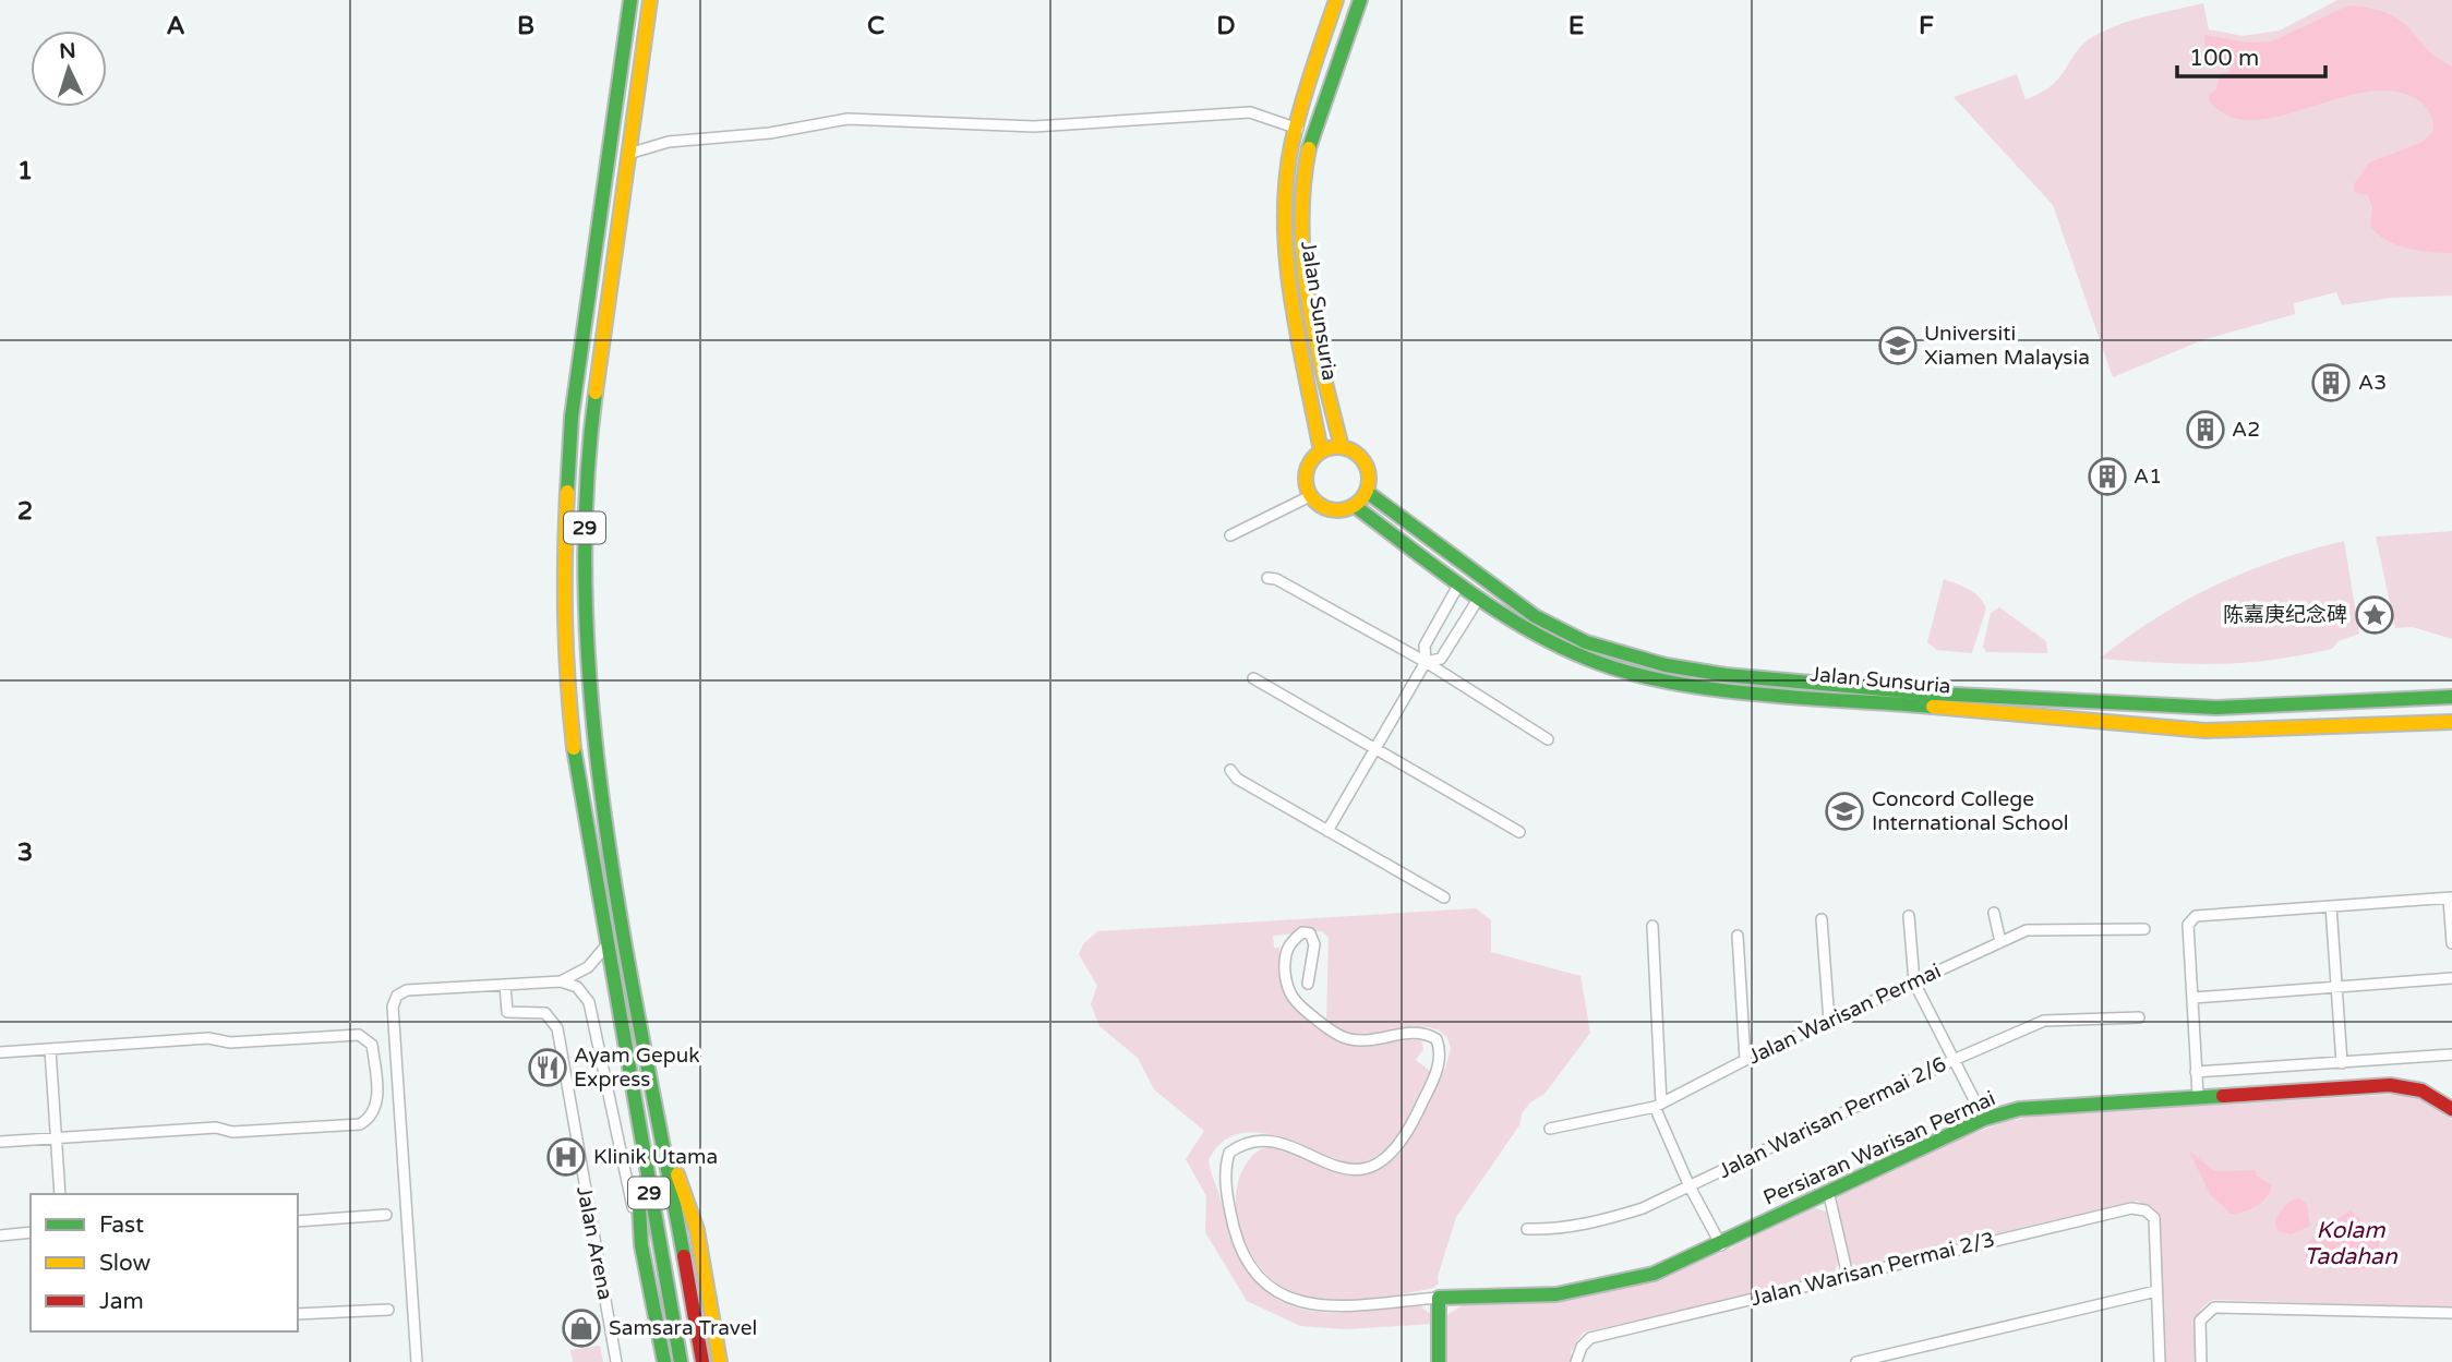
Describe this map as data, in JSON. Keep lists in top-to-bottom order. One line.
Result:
{"streets":{"main road":["Jalan Sunsuria","29","Persiaran Warisan Permai"],"street":["Jalan Warisan Permai","Jalan Warisan Permai 2/6","Jalan Arena","Jalan Warisan Permai 2/3"]},"water":["Kolam Tadahan"],"places":{"school or university":["Universiti Xiamen Malaysia","Concord College International School"],"building":["A3","A2","A1"],"place":["陈嘉庚纪念碑"],"restaurant":["Ayam Gepuk Express"],"hospital":["Klinik Utama"],"shop":["Samsara Travel"]},"legend":["Fast","Slow","Jam"],"scale_bar":"100 m","north":"top","grid":{"columns":["A","B","C","D","E","F"],"rows":["1","2","3"]}}
